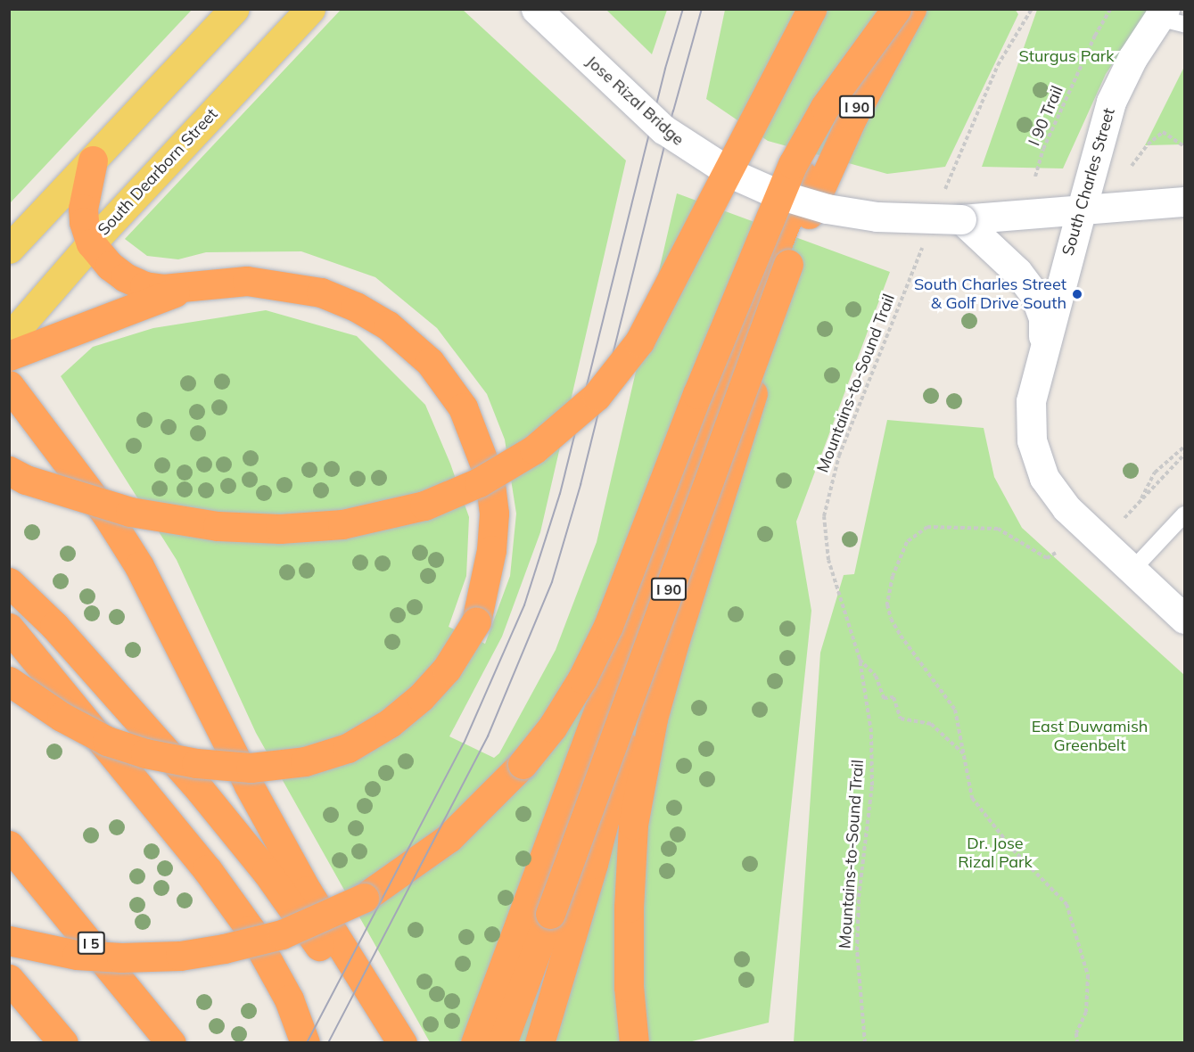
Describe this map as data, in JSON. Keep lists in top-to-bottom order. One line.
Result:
{"streets":{"highway":["I 90","I 5"],"main road":["South Dearborn Street"],"street":["Jose Rizal Bridge","South Charles Street"],"path":["I 90 Trail","Mountains-to-Sound Trail"]},"crossings":[["Jose Rizal Bridge","South Charles Street"]],"parks":["Sturgus Park","East Duwamish Greenbelt","Dr. Jose Rizal Park"],"places":["South Charles Street & Golf Drive South"]}
